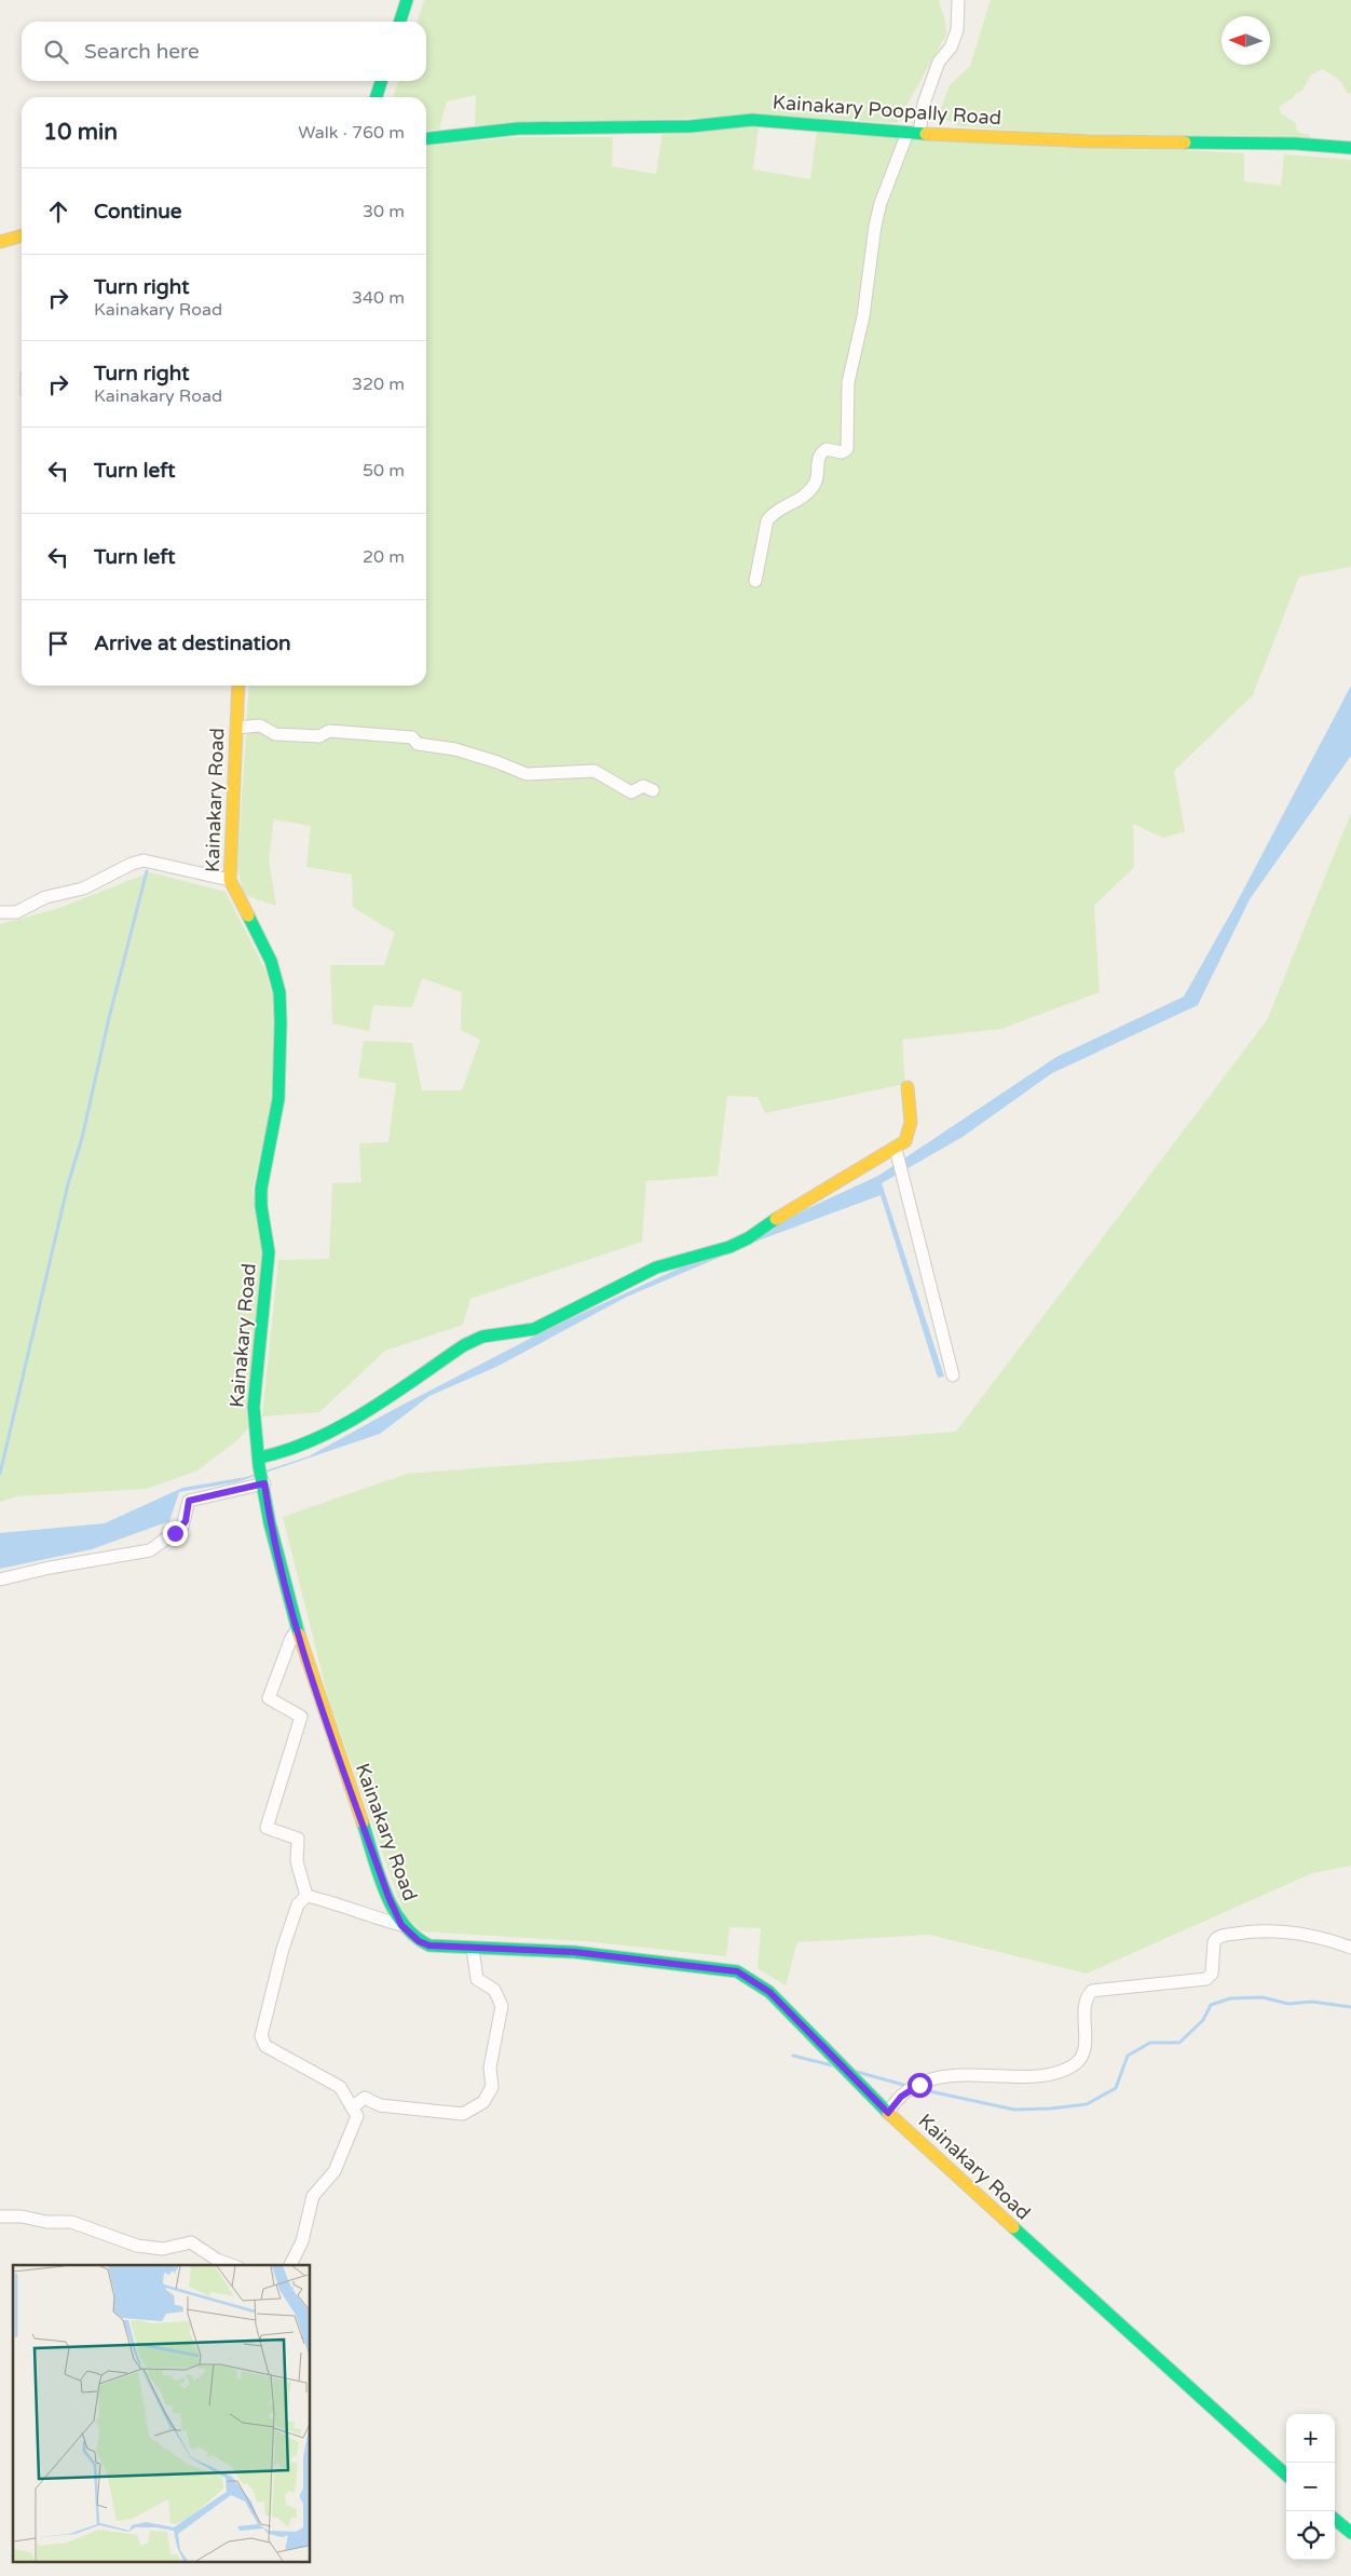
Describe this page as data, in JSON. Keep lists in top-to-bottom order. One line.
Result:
{"streets":{"main road":["Kainakary Poopally Road","Kainakary Road"]},"north":"left","page":{"search":"Search here","heading":["10 min","Walk · 760 m"],"list":[["Continue","30 m"],["Turn right","Kainakary Road","340 m"],["Turn right","Kainakary Road","320 m"],["Turn left","50 m"],["Turn left","20 m"],"Arrive at destination"],"map_buttons":["+","−"]}}
